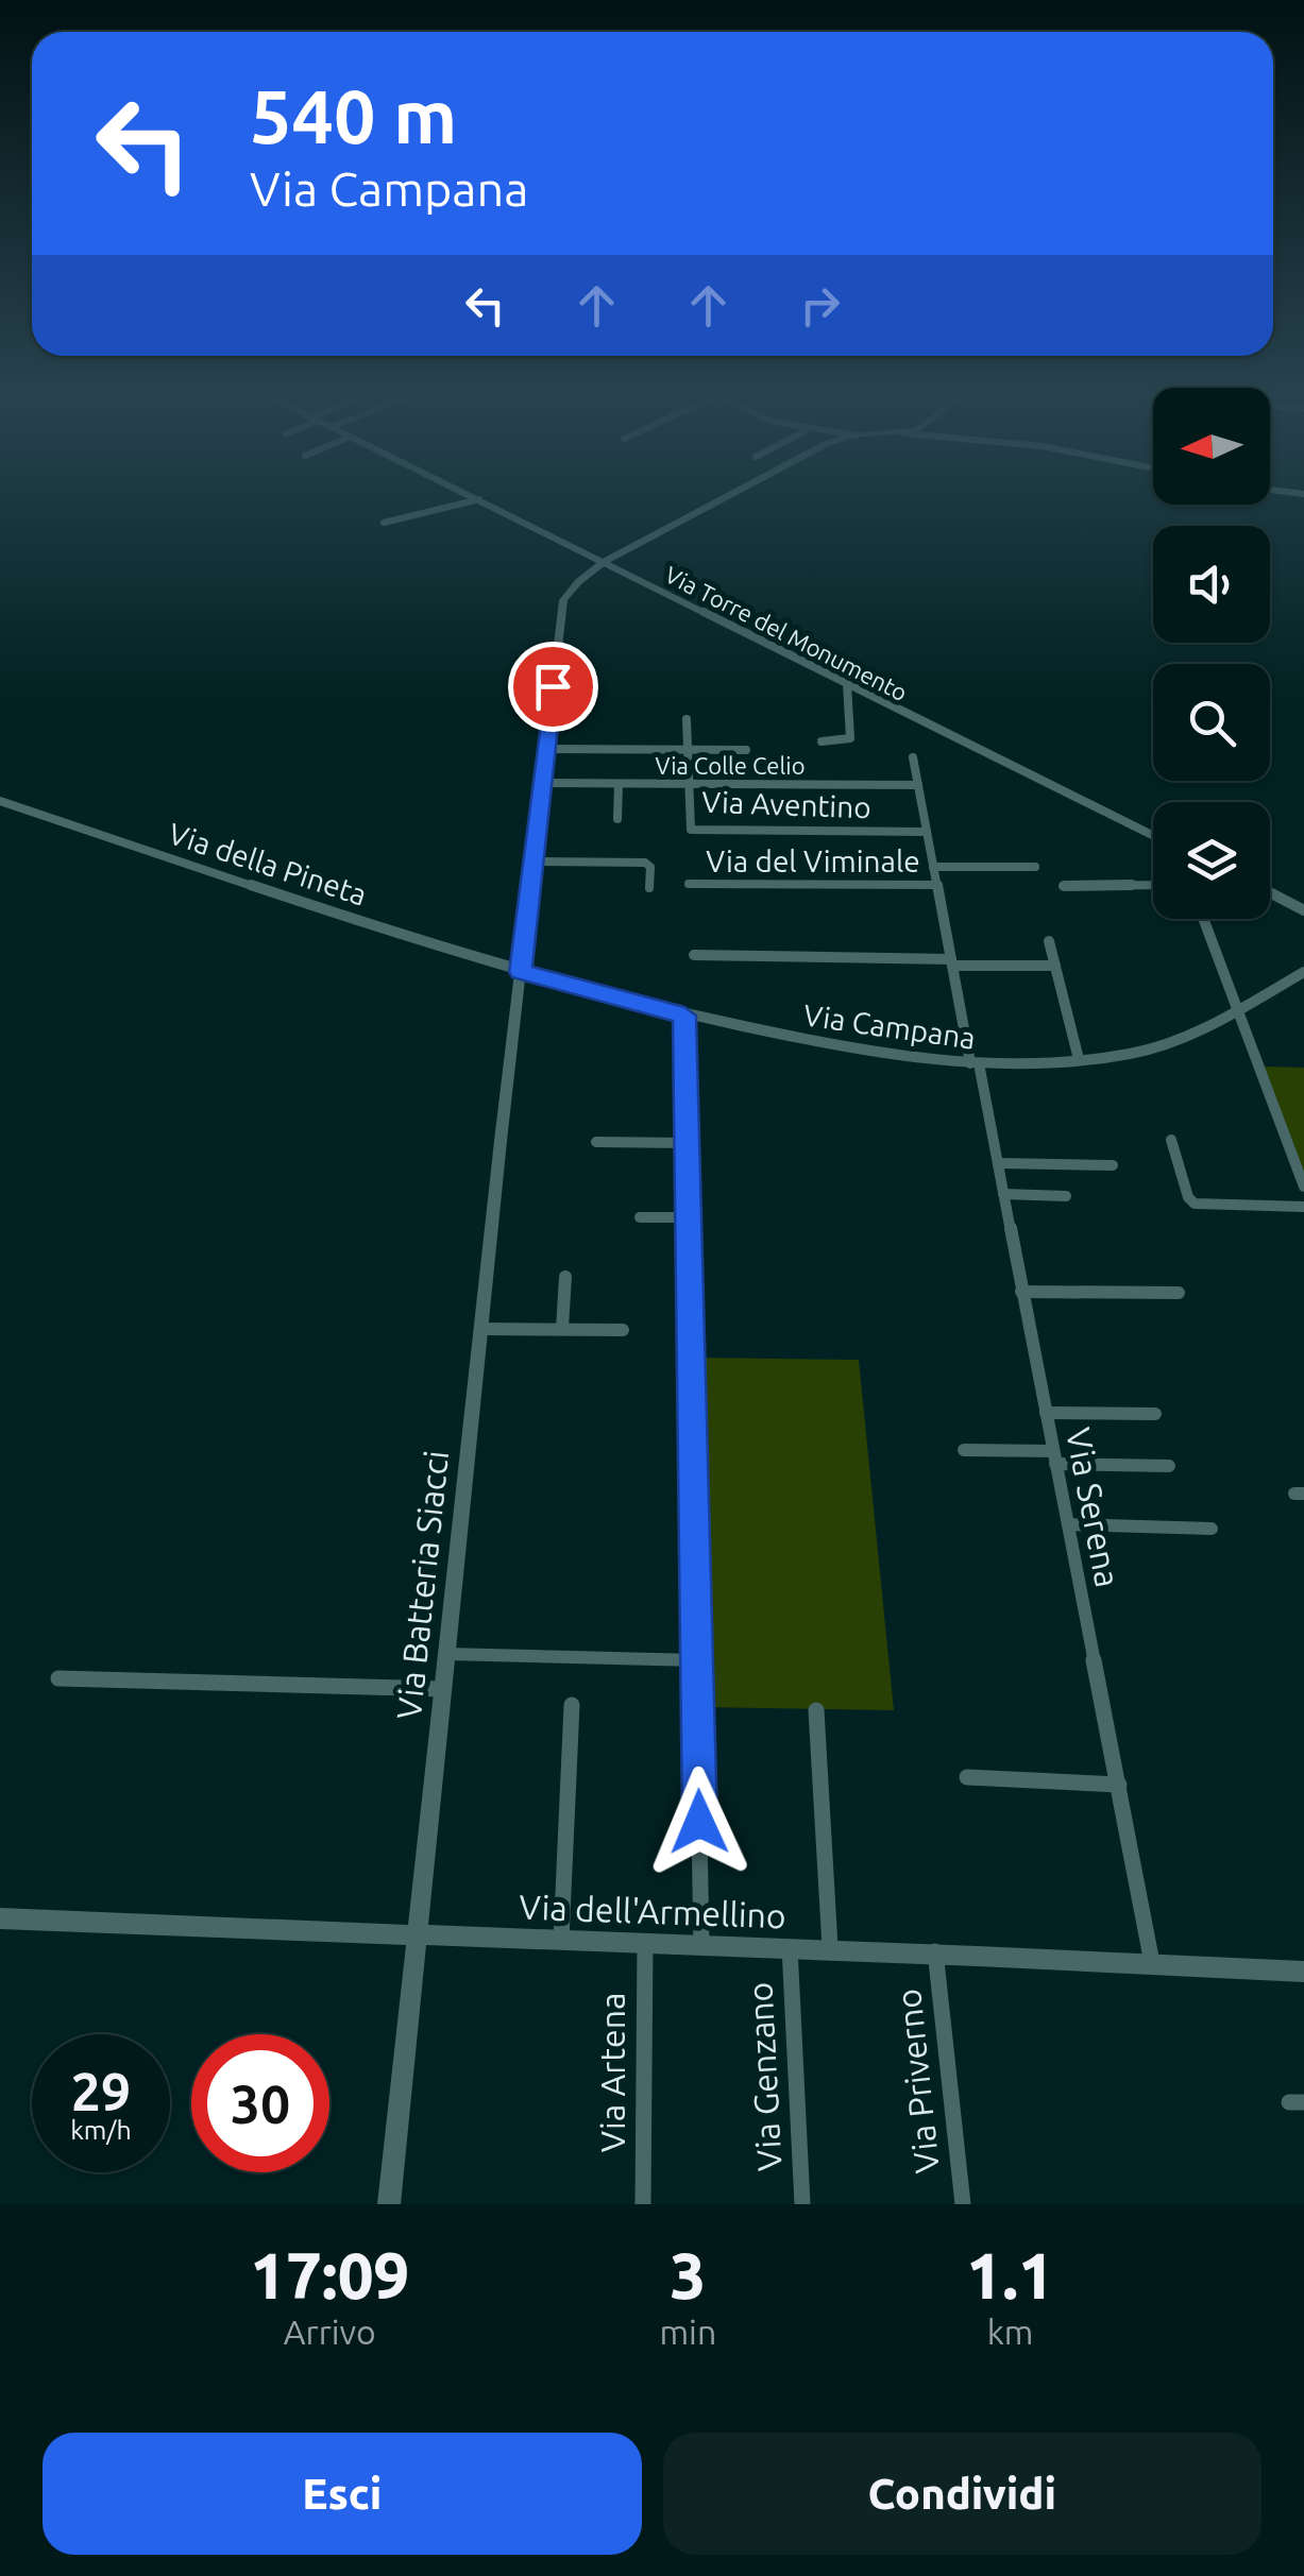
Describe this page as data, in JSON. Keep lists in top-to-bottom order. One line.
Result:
{"streets":{"street":["Via Torre del Monumento","Via Colle Celio","Via Aventino","Via del Viminale","Via della Pineta","Via Campana","Via Serena","Via Batteria Siacci","Via dell'Armellino","Via Artena","Via Genzano","Via Priverno"]},"crossings":[["Via Torre del Monumento","Via Batteria Siacci"],["Via Colle Celio","Via Aventino"],["Via Colle Celio","Via Serena"],["Via Colle Celio","Via Batteria Siacci"],["Via Aventino","Via Serena"],["Via del Viminale","Via Serena"],["Via della Pineta","Via Campana"],["Via della Pineta","Via Batteria Siacci"],["Via Campana","Via Serena"],["Via Campana","Via Batteria Siacci"],["Via Serena","Via dell'Armellino"],["Via Batteria Siacci","Via dell'Armellino"],["Via dell'Armellino","Via Artena"],["Via dell'Armellino","Via Genzano"],["Via dell'Armellino","Via Priverno"]],"north":"left","page":{"turn":["540 m","Via Campana"],"speed":"29 km/h","limit":"30","eta":["17:09","Arrivo","3","min","1.1","km"],"buttons":["Esci","Condividi"]}}
